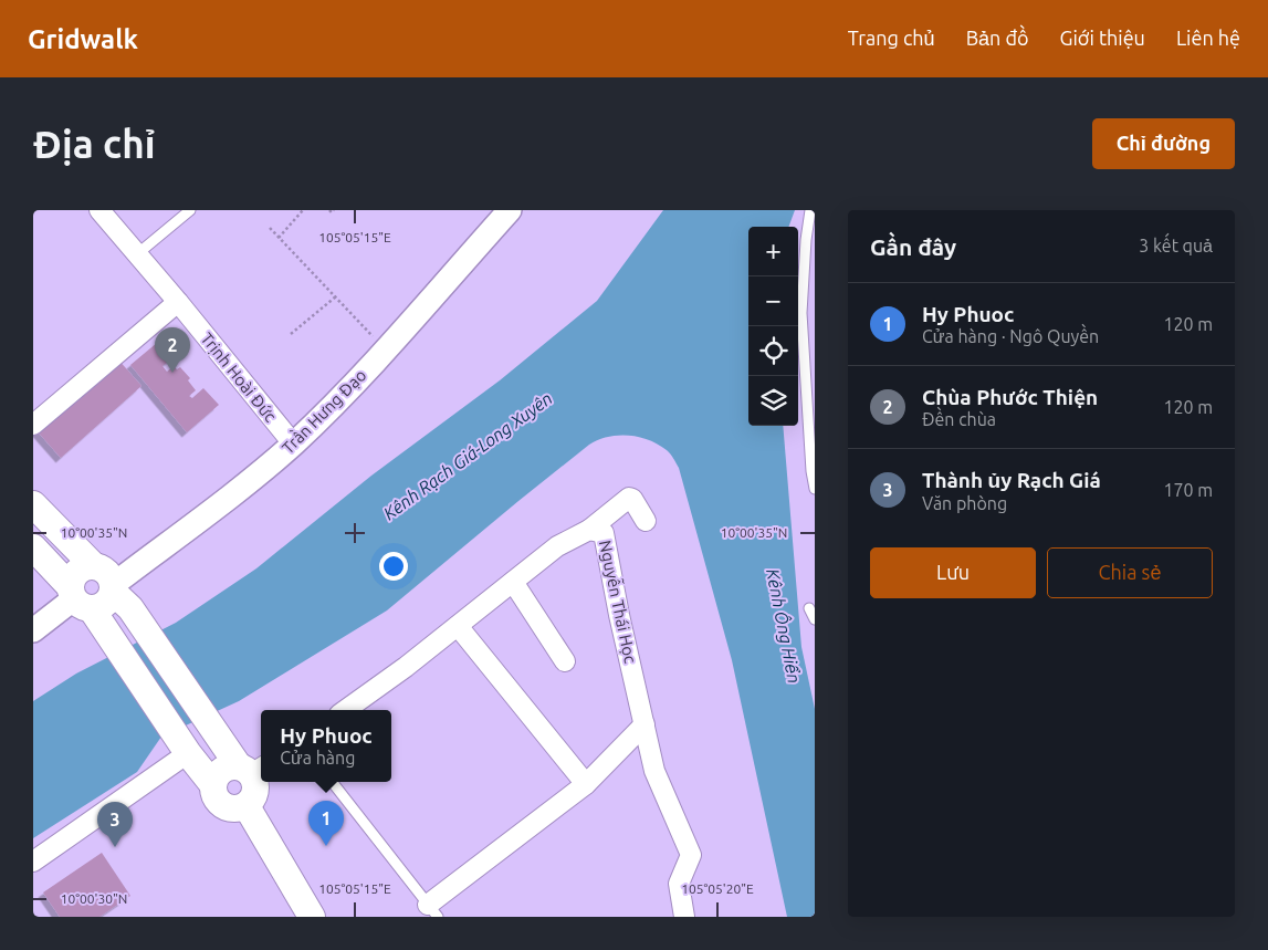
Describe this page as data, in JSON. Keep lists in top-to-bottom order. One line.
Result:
{"streets":{"street":["Trịnh Hoài Đức","Trần Hưng Đạo","Nguyễn Thái Học"]},"crossings":[["Trịnh Hoài Đức","Trần Hưng Đạo"]],"water":["Kênh Rạch Giá-Long Xuyên","Kênh Ông Hiển"],"page":{"header":"Gridwalk","nav":["Trang chủ","Bản đồ","Giới thiệu","Liên hệ"],"buttons":["Chỉ đường",["Lưu","Chia sẻ"]],"title":"Địa chỉ","heading":["Gần đây","3 kết quả"],"map_buttons":["+","−"],"list":[{"mark":"1","name":"Hy Phuoc","note":"Cửa hàng · Ngô Quyền","value":"120 m"},{"mark":"2","name":"Chùa Phước Thiện","note":"Đền chùa","value":"120 m"},{"mark":"3","name":"Thành ủy Rạch Giá","note":"Văn phòng","value":"170 m"}],"pins":["2","1","3"],"popup":["Hy Phuoc","Cửa hàng"]},"coordinates":["105°05'15\"E","10°00'35\"N","105°05'20\"E","10°00'30\"N"]}
